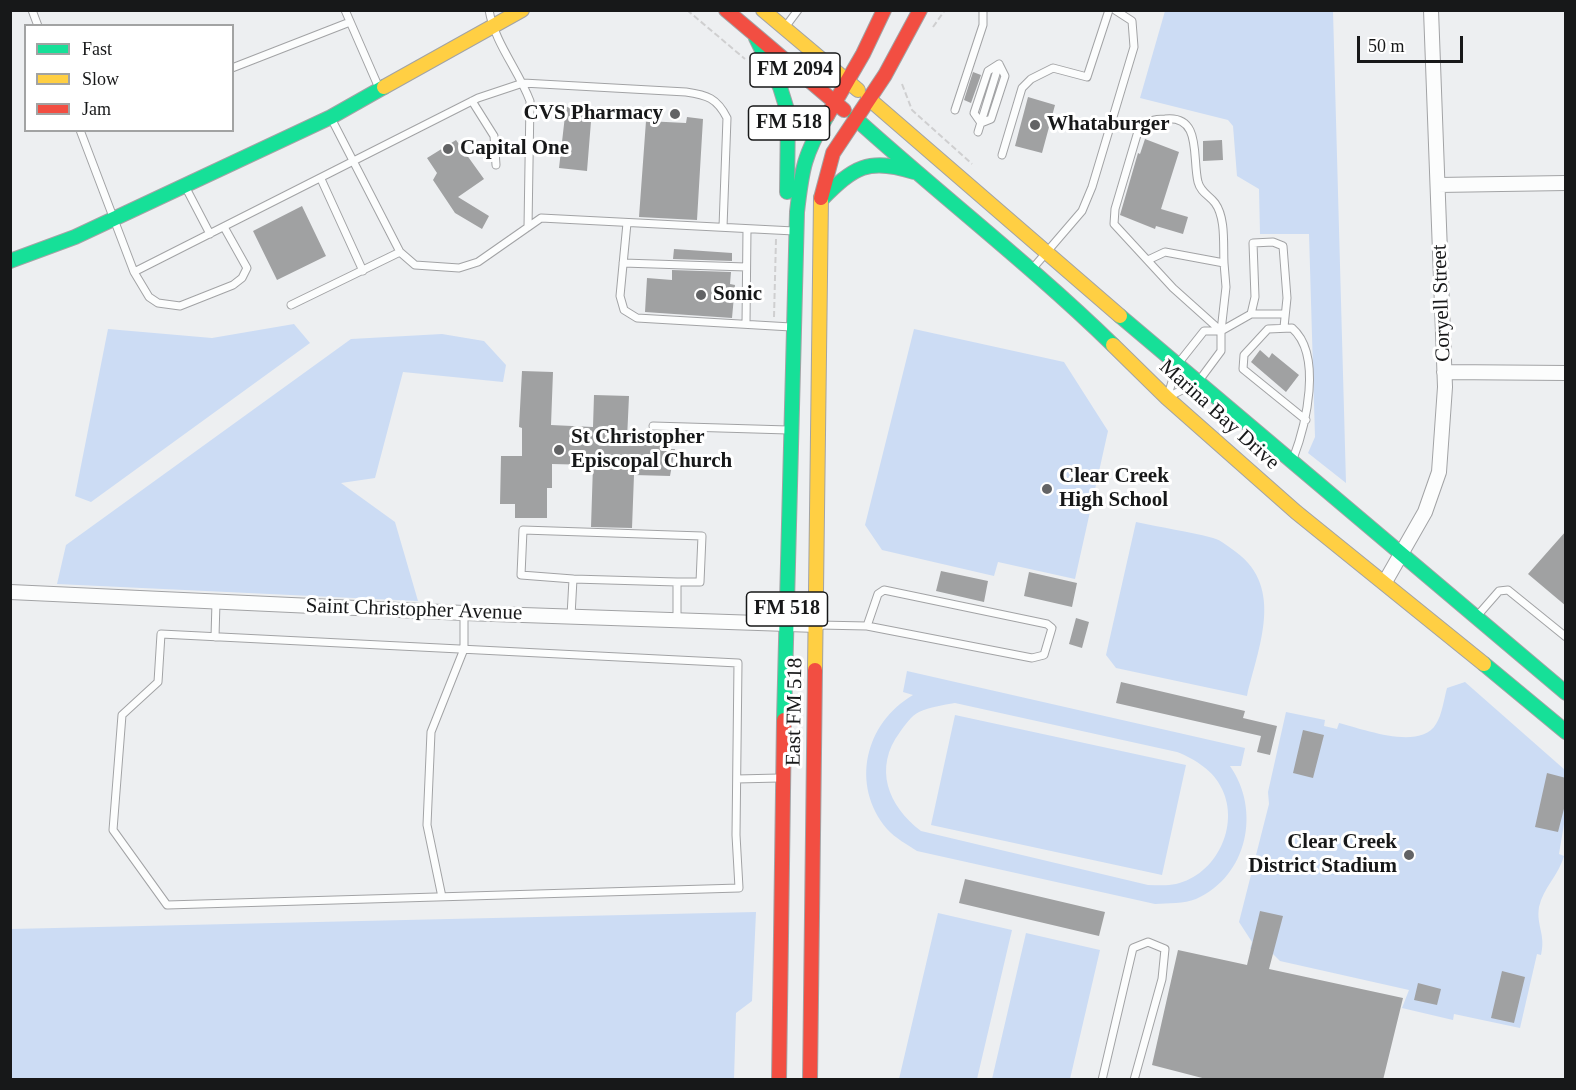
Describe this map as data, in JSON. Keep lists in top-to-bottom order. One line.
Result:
{"streets":{"main road":["FM 2094","FM 518","Marina Bay Drive","East FM 518"],"street":["Coryell Street","Saint Christopher Avenue"]},"crossings":[["FM 2094","FM 518"],["FM 2094","Marina Bay Drive"],["FM 2094","East FM 518"],["FM 518","Marina Bay Drive"],["FM 518","East FM 518"],["Coryell Street","Marina Bay Drive"],["Saint Christopher Avenue","East FM 518"]],"places":["CVS Pharmacy","Whataburger","Capital One","Sonic","St Christopher Episcopal Church","Clear Creek High School","Clear Creek District Stadium"],"legend":["Fast","Slow","Jam"],"scale_bar":"50 m"}
